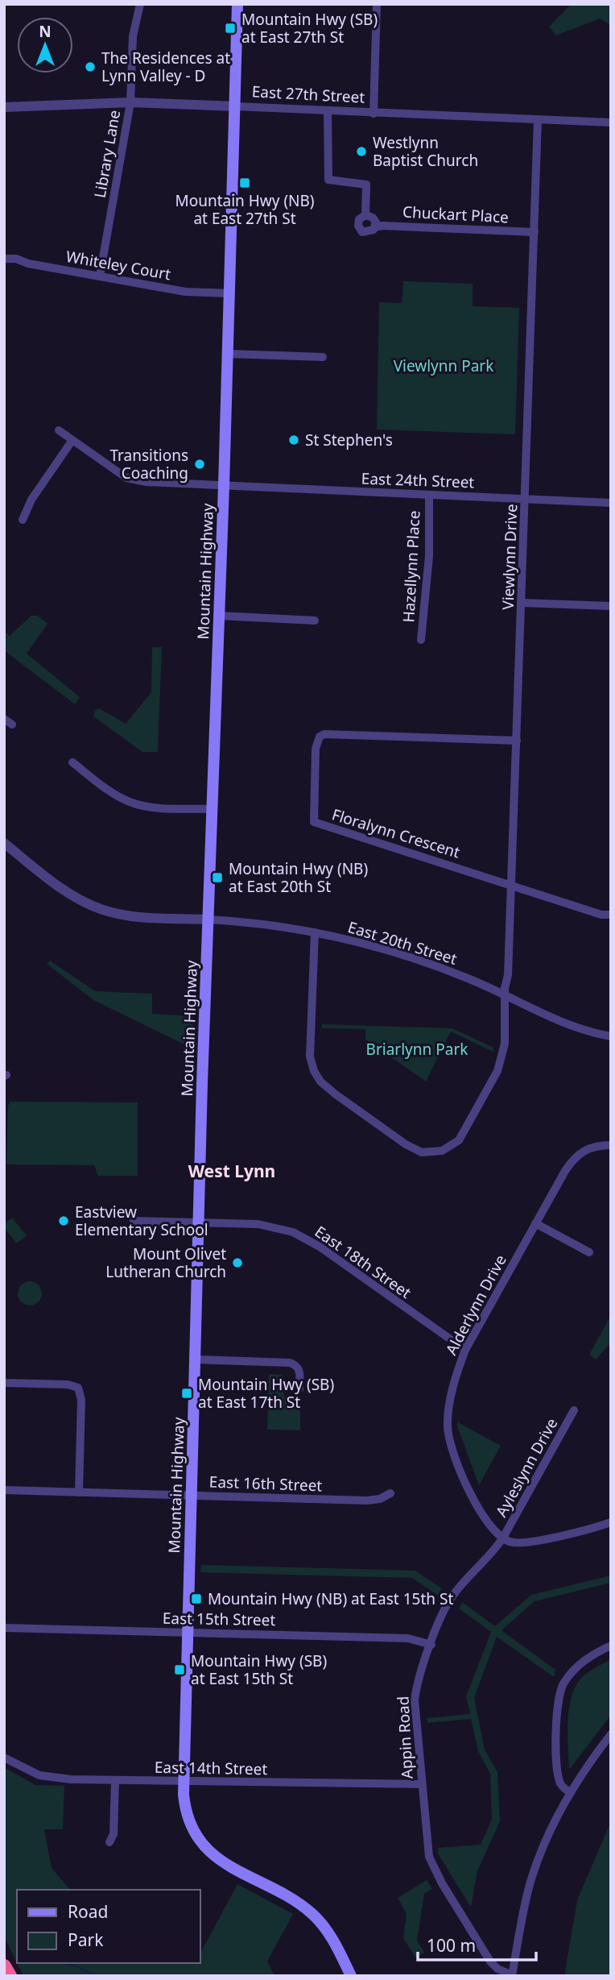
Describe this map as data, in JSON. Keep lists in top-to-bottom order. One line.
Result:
{"streets":{"main road":["Mountain Highway"],"street":["East 27th Street","Library Lane","Chuckart Place","Whiteley Court","East 24th Street","Viewlynn Drive","Hazellynn Place","Floralynn Crescent","East 20th Street","East 18th Street","Alderlynn Drive","Ayleslynn Drive","East 16th Street","East 15th Street","Appin Road","East 14th Street"]},"crossings":[["East 27th Street","Library Lane"],["East 27th Street","Viewlynn Drive"],["East 27th Street","Mountain Highway"],["Library Lane","Whiteley Court"],["Chuckart Place","Viewlynn Drive"],["Whiteley Court","Mountain Highway"],["East 24th Street","Viewlynn Drive"],["East 24th Street","Hazellynn Place"],["East 24th Street","Mountain Highway"],["Viewlynn Drive","Floralynn Crescent"],["Viewlynn Drive","East 20th Street"],["Mountain Highway","East 20th Street"],["Mountain Highway","East 18th Street"],["Mountain Highway","East 16th Street"],["Mountain Highway","East 15th Street"],["Mountain Highway","East 14th Street"],["East 18th Street","Alderlynn Drive"],["Alderlynn Drive","Ayleslynn Drive"],["Alderlynn Drive","Appin Road"],["Ayleslynn Drive","Appin Road"],["East 15th Street","Appin Road"],["Appin Road","East 14th Street"]],"districts":["West Lynn"],"parks":["Viewlynn Park","Briarlynn Park"],"places":{"transit":["Mountain Hwy (SB) at East 27th St","Mountain Hwy (NB) at East 27th St","Mountain Hwy (NB) at East 20th St","Mountain Hwy (SB) at East 17th St","Mountain Hwy (NB) at East 15th St","Mountain Hwy (SB) at East 15th St"],"other":["The Residences at Lynn Valley - D","Westlynn Baptist Church","St Stephen's","Transitions Coaching","Eastview Elementary School","Mount Olivet Lutheran Church"]},"legend":["Road","Park"],"scale_bar":"100 m","north":"top"}
